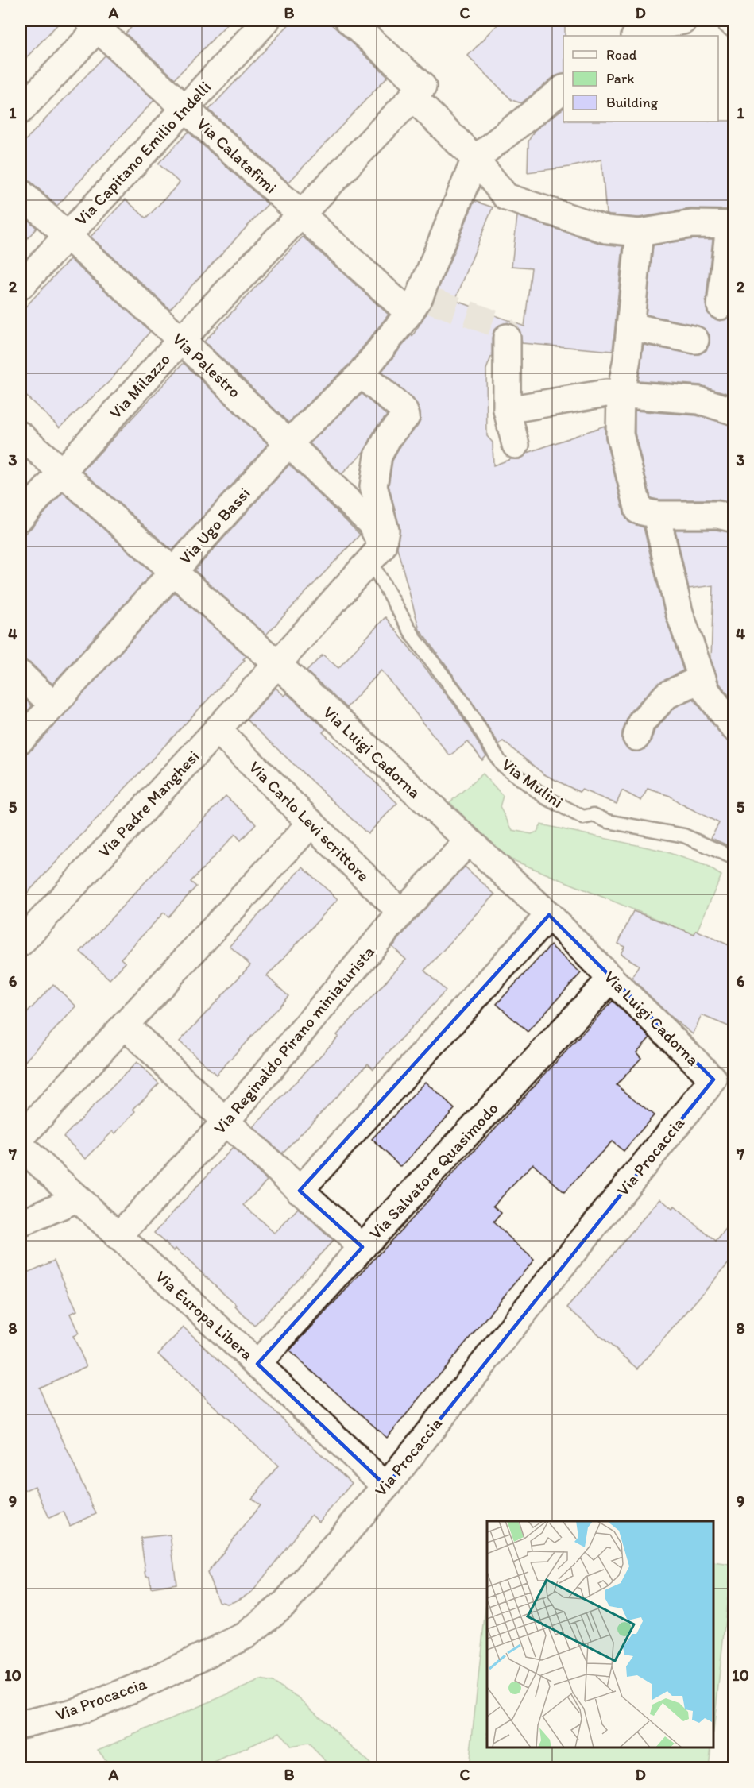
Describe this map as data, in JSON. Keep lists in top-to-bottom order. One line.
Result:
{"streets":{"street":["Via Capitano Emilio Indelli","Via Calatafimi","Via Palestro","Via Milazzo","Via Ugo Bassi","Via Luigi Cadorna","Via Padre Manghesi","Via Carlo Levi scrittore","Via Reginaldo Pirano miniaturista","Via Procaccia","Via Salvatore Quasimodo","Via Europa Libera"],"lane":["Via Mulini"]},"crossings":[["Via Capitano Emilio Indelli","Via Calatafimi"],["Via Capitano Emilio Indelli","Via Palestro"],["Via Calatafimi","Via Milazzo"],["Via Calatafimi","Via Ugo Bassi"],["Via Palestro","Via Milazzo"],["Via Palestro","Via Ugo Bassi"],["Via Palestro","Via Mulini"],["Via Milazzo","Via Luigi Cadorna"],["Via Ugo Bassi","Via Luigi Cadorna"],["Via Luigi Cadorna","Via Padre Manghesi"],["Via Luigi Cadorna","Via Reginaldo Pirano miniaturista"],["Via Luigi Cadorna","Via Procaccia"],["Via Luigi Cadorna","Via Salvatore Quasimodo"],["Via Padre Manghesi","Via Carlo Levi scrittore"],["Via Carlo Levi scrittore","Via Reginaldo Pirano miniaturista"],["Via Reginaldo Pirano miniaturista","Via Europa Libera"],["Via Procaccia","Via Europa Libera"],["Via Salvatore Quasimodo","Via Europa Libera"]],"legend":["Road","Park","Building"],"grid":{"columns":["A","B","C","D"],"rows":["1","2","3","4","5","6","7","8","9","10"]}}
